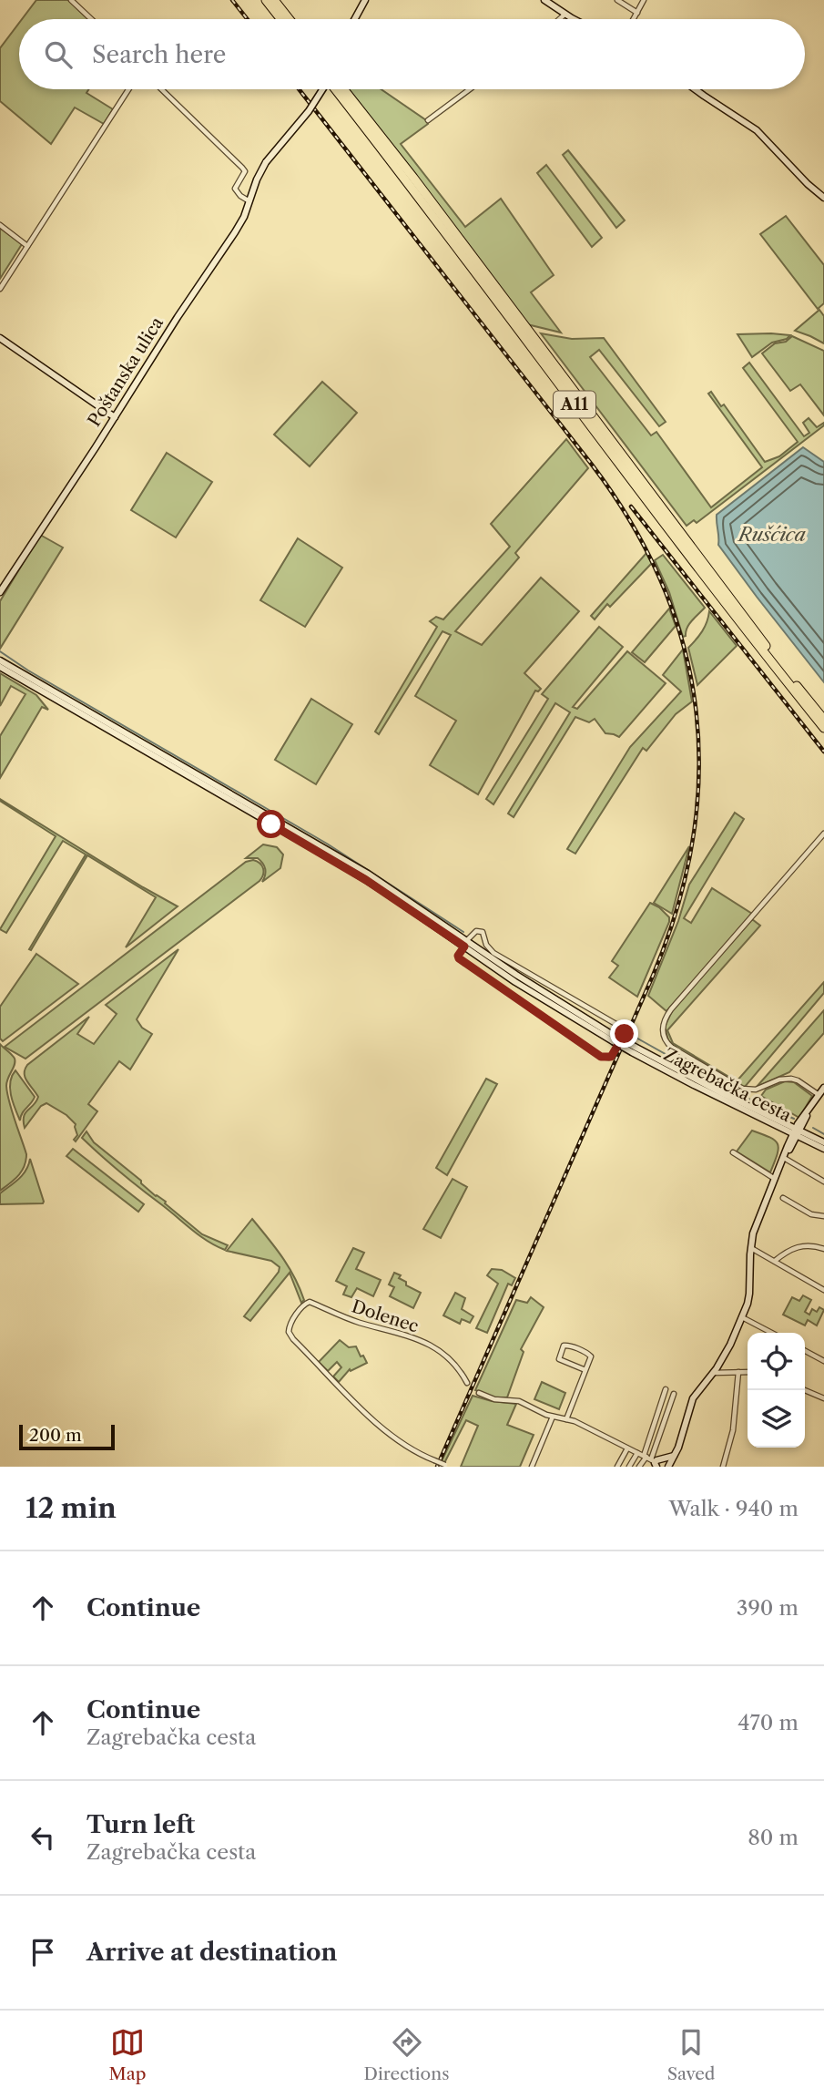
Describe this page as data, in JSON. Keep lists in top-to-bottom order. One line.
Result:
{"streets":{"highway":["A11"],"main road":["Poštanska ulica","Zagrebačka cesta"],"street":["Dolenec"]},"water":["Rušćica"],"scale_bar":"200 m","page":{"search":"Search here","scale":"200 m","heading":["12 min","Walk · 940 m"],"list":[["Continue","390 m"],["Continue","Zagrebačka cesta","470 m"],["Turn left","Zagrebačka cesta","80 m"],"Arrive at destination"],"nav":["Map","Directions","Saved"]}}
